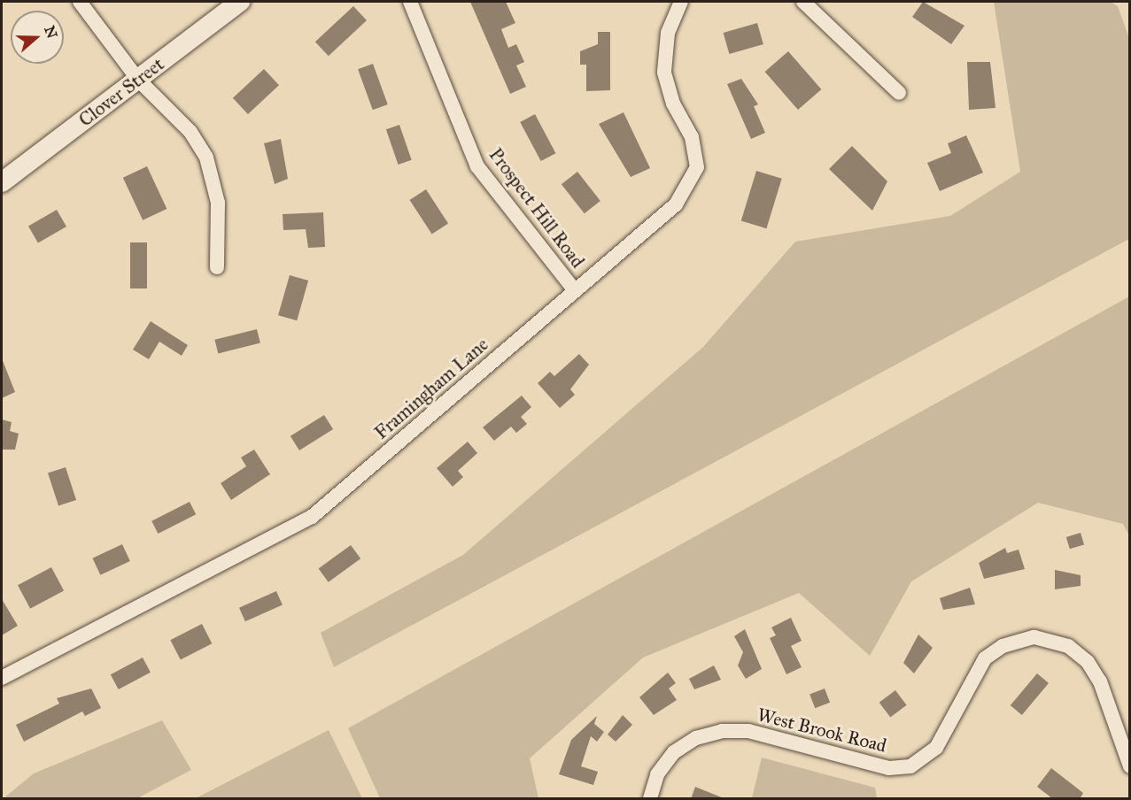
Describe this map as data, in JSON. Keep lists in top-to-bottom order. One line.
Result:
{"streets":{"main road":["Clover Street"],"street":["Prospect Hill Road","Framingham Lane","West Brook Road"]},"crossings":[["Prospect Hill Road","Framingham Lane"]],"north":"right"}
